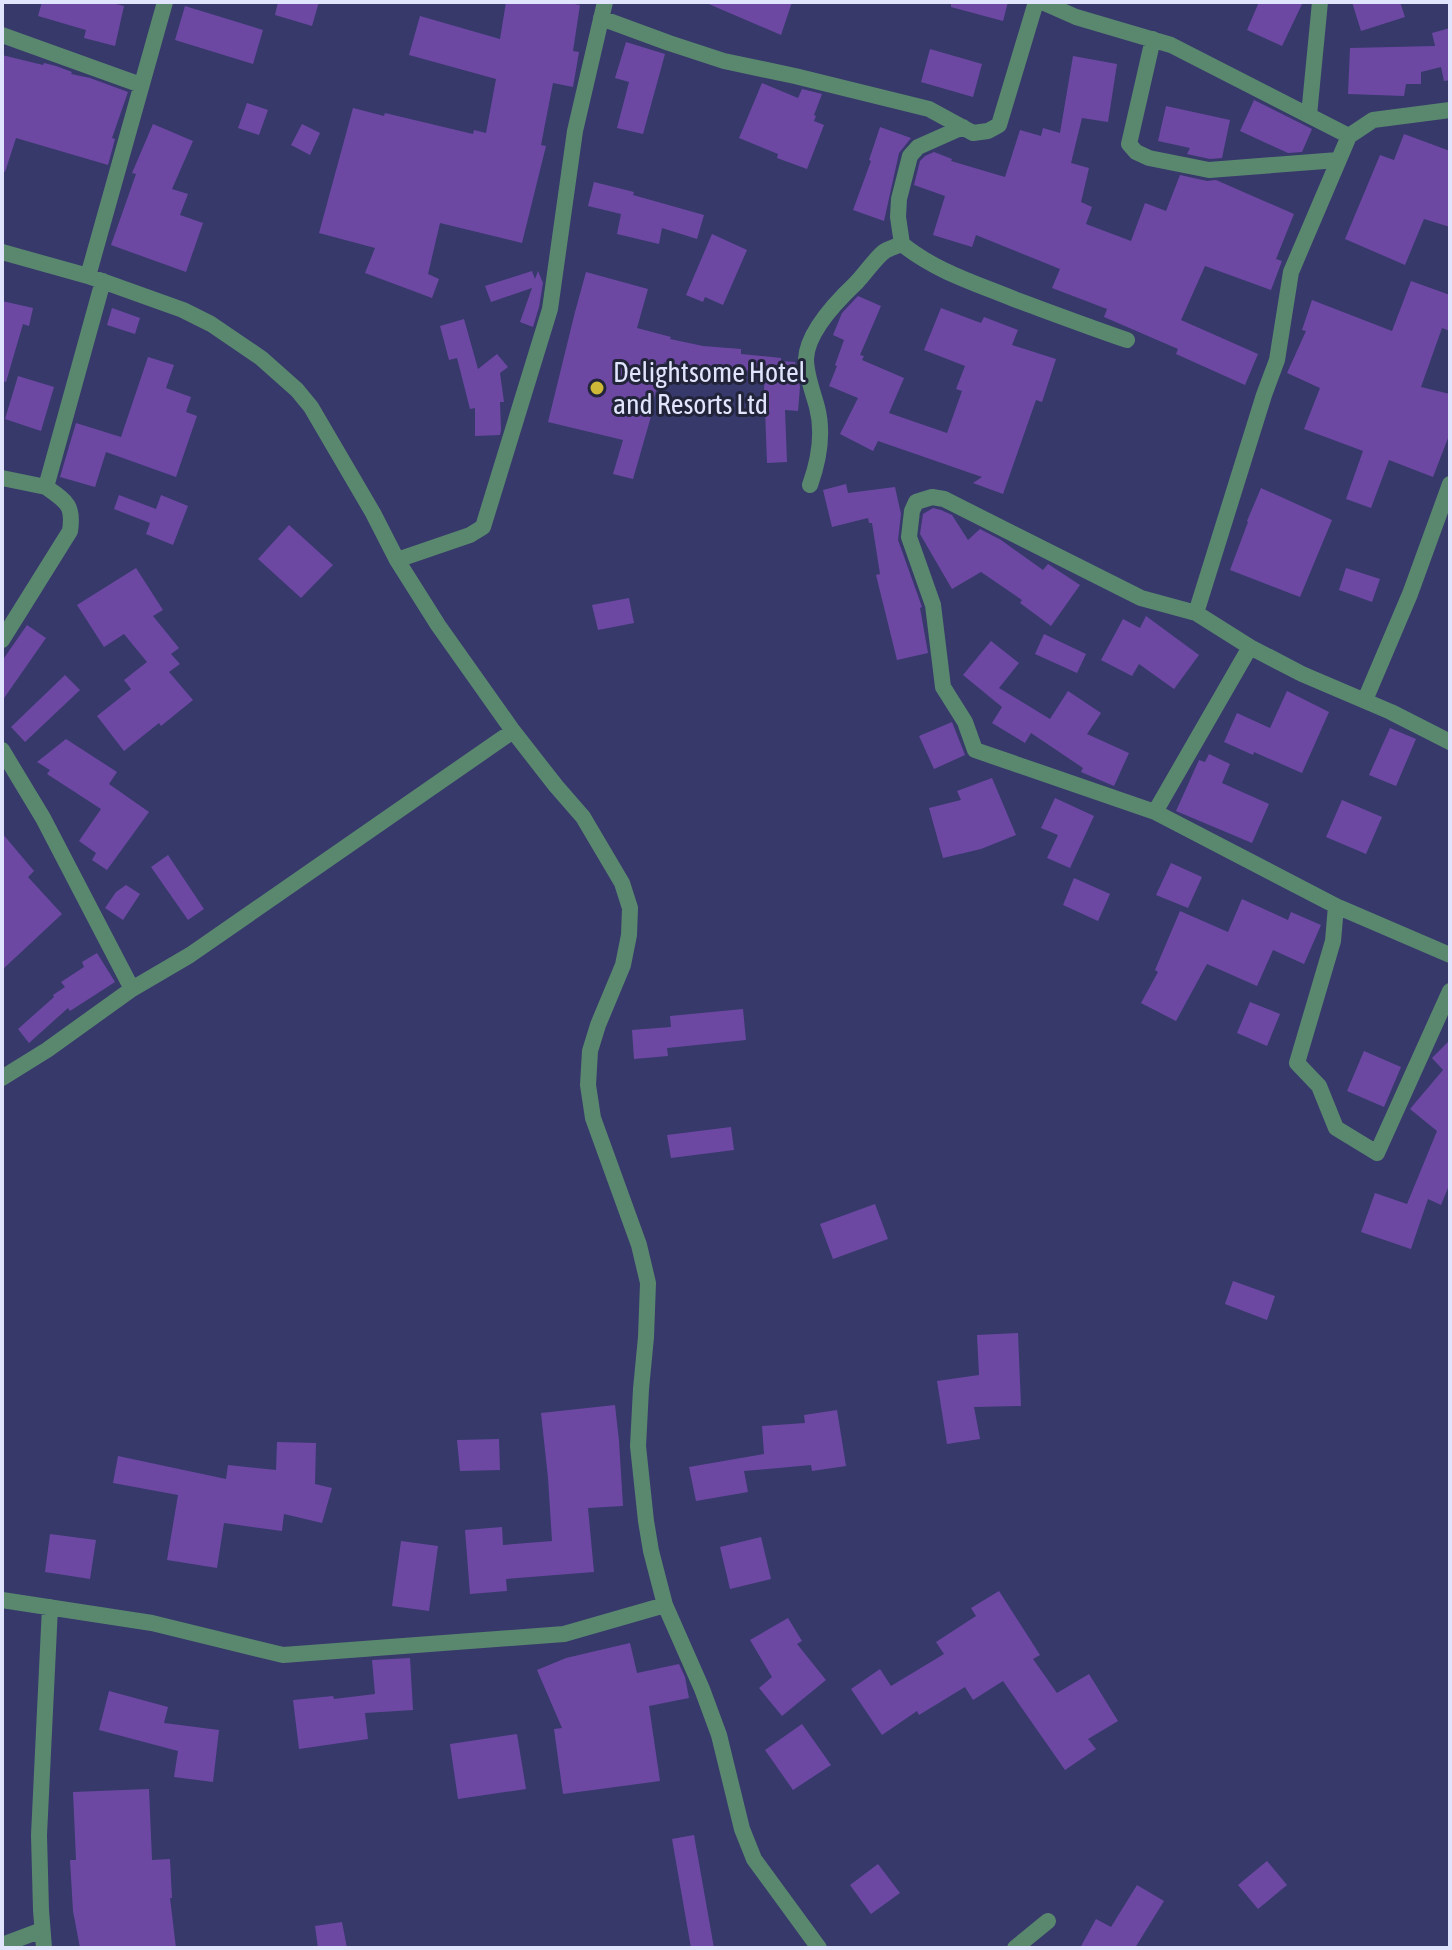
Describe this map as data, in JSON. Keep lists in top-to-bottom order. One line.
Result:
{"places":["Delightsome Hotel and Resorts Ltd"]}
